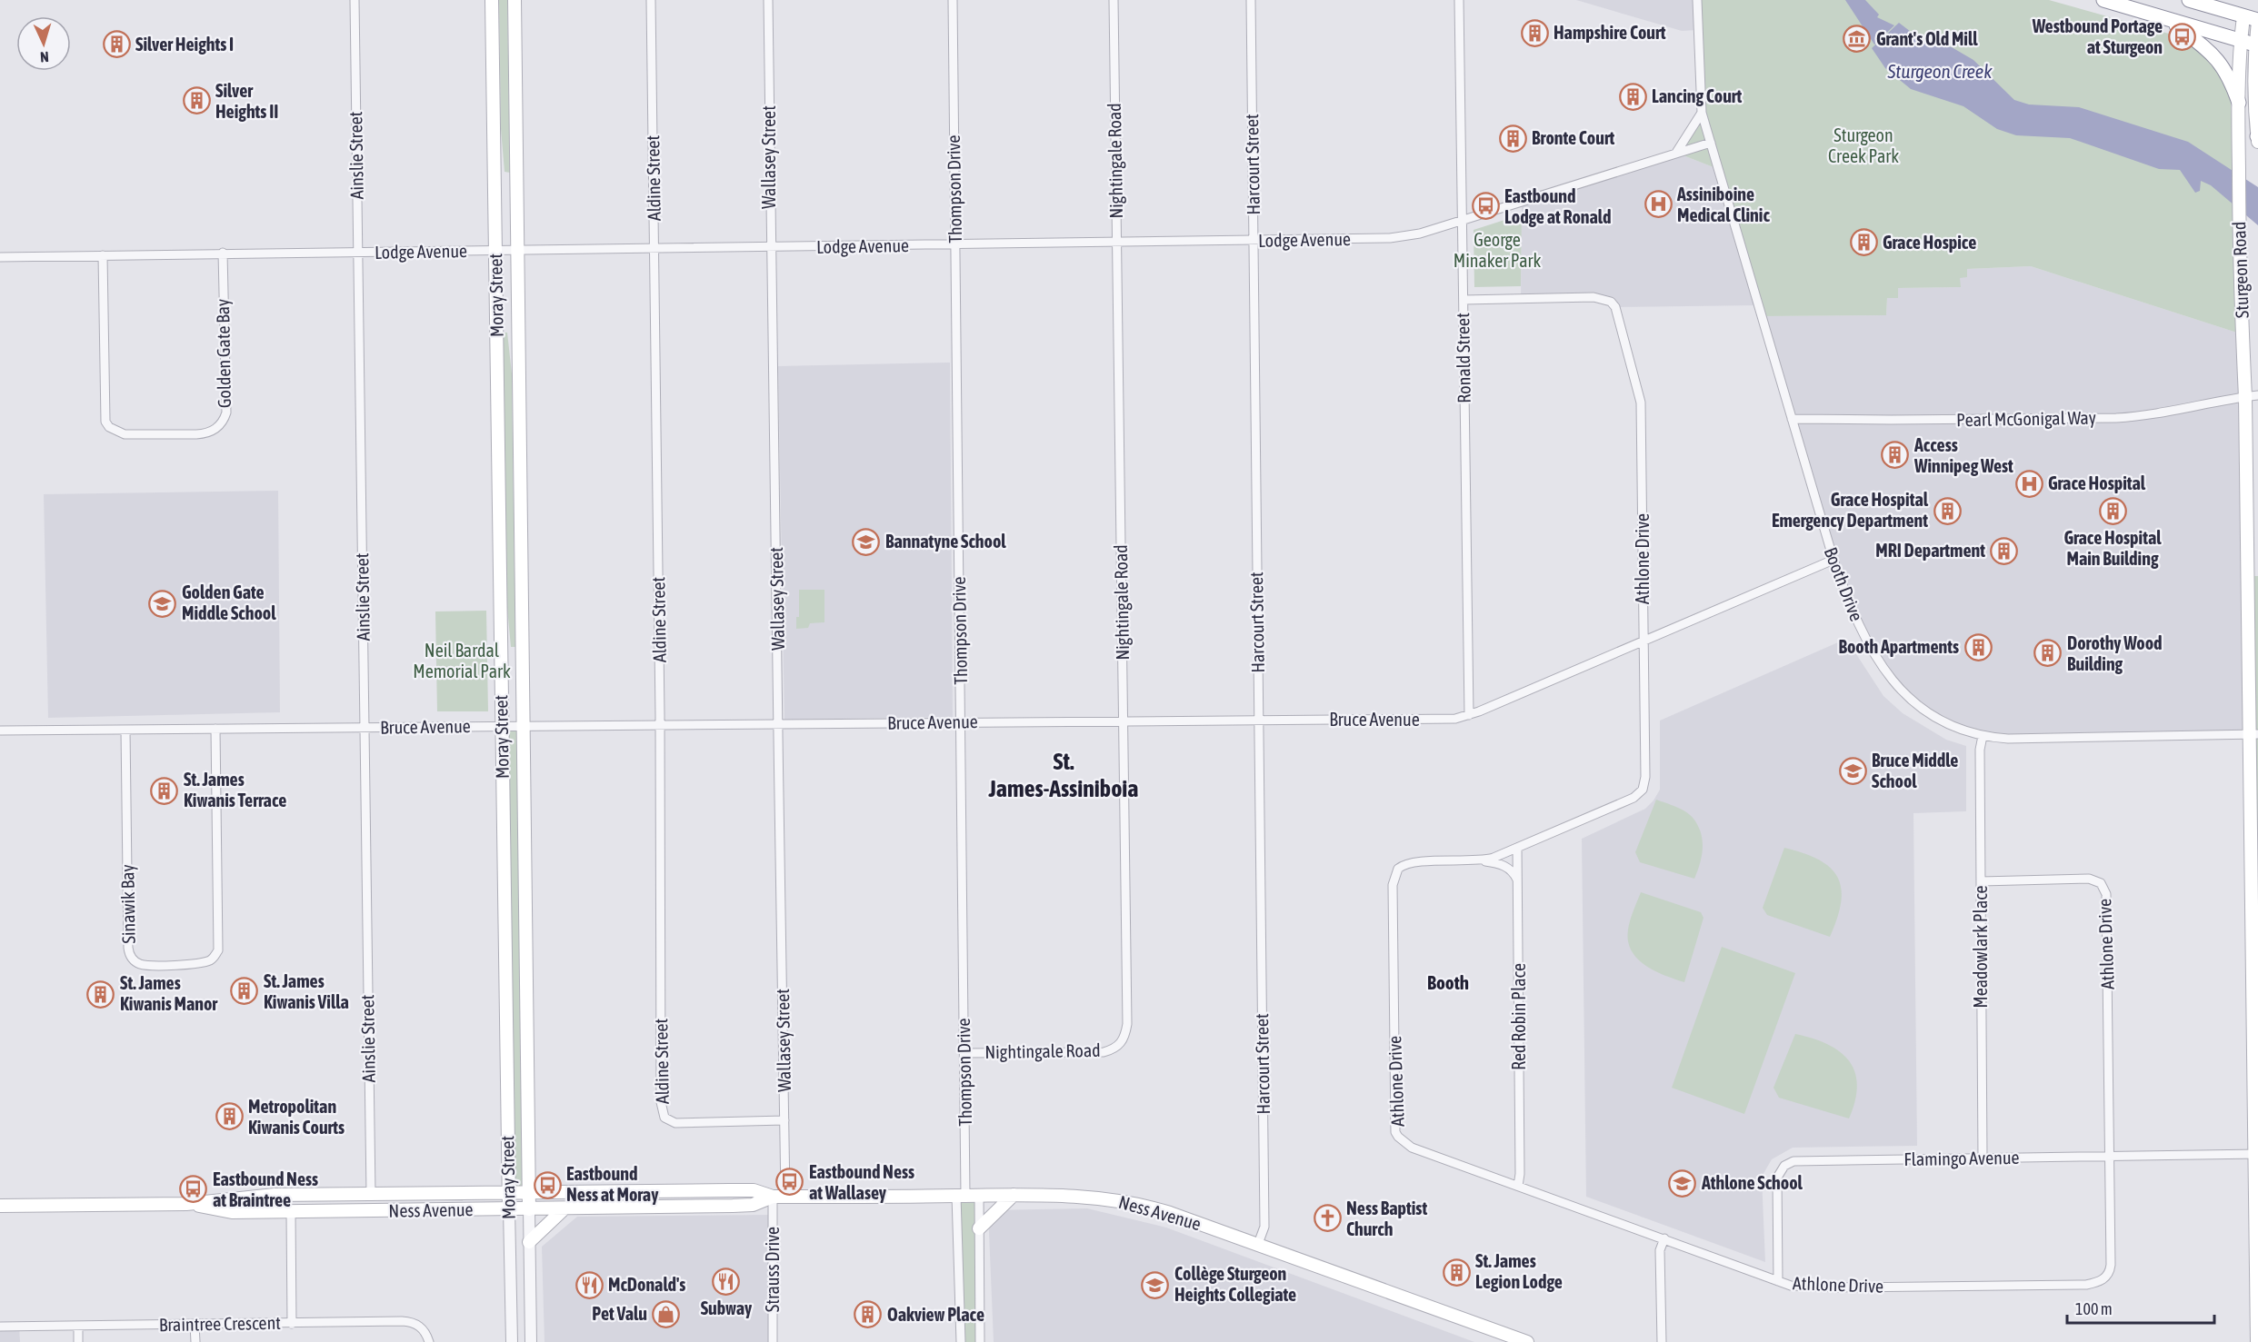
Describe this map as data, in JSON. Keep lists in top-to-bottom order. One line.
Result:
{"streets":{"main road":["Sturgeon Road","Moray Street","Ness Avenue"],"street":["Ainslie Street","Wallasey Street","Nightingale Road","Harcourt Street","Aldine Street","Thompson Drive","Lodge Avenue","Golden Gate Bay","Ronald Street","Pearl McGonigal Way","Athlone Drive","Booth Drive","Bruce Avenue","Sinawik Bay","Meadowlark Place","Red Robin Place","Flamingo Avenue","Strauss Drive","Braintree Crescent"]},"crossings":[["Ainslie Street","Lodge Avenue"],["Ainslie Street","Bruce Avenue"],["Ainslie Street","Ness Avenue"],["Wallasey Street","Aldine Street"],["Wallasey Street","Lodge Avenue"],["Wallasey Street","Bruce Avenue"],["Wallasey Street","Ness Avenue"],["Wallasey Street","Strauss Drive"],["Nightingale Road","Thompson Drive"],["Nightingale Road","Lodge Avenue"],["Nightingale Road","Bruce Avenue"],["Harcourt Street","Lodge Avenue"],["Harcourt Street","Bruce Avenue"],["Harcourt Street","Ness Avenue"],["Aldine Street","Lodge Avenue"],["Aldine Street","Bruce Avenue"],["Thompson Drive","Lodge Avenue"],["Thompson Drive","Bruce Avenue"],["Thompson Drive","Ness Avenue"],["Lodge Avenue","Moray Street"],["Lodge Avenue","Golden Gate Bay"],["Lodge Avenue","Ronald Street"],["Lodge Avenue","Booth Drive"],["Sturgeon Road","Pearl McGonigal Way"],["Sturgeon Road","Booth Drive"],["Sturgeon Road","Flamingo Avenue"],["Moray Street","Bruce Avenue"],["Moray Street","Ness Avenue"],["Ronald Street","Athlone Drive"],["Ronald Street","Bruce Avenue"],["Pearl McGonigal Way","Booth Drive"],["Athlone Drive","Bruce Avenue"],["Athlone Drive","Meadowlark Place"],["Athlone Drive","Red Robin Place"],["Athlone Drive","Flamingo Avenue"],["Booth Drive","Bruce Avenue"],["Booth Drive","Meadowlark Place"],["Bruce Avenue","Sinawik Bay"],["Meadowlark Place","Flamingo Avenue"],["Ness Avenue","Strauss Drive"]],"districts":["St. James-Assiniboia","Booth"],"water":["Sturgeon Creek"],"parks":["Sturgeon Creek Park","George Minaker Park","Neil Bardal Memorial Park"],"places":{"building":["Hampshire Court","Silver Heights I","Lancing Court","Silver Heights II","Bronte Court","Grace Hospice","Access Winnipeg West","Grace Hospital Emergency Department","Grace Hospital Main Building","MRI Department","Booth Apartments","Dorothy Wood Building","St. James Kiwanis Terrace","St. James Kiwanis Villa","St. James Kiwanis Manor","Metropolitan Kiwanis Courts","St. James Legion Lodge","Oakview Place"],"bus stop":["Westbound Portage at Sturgeon","Eastbound Lodge at Ronald","Eastbound Ness at Wallasey","Eastbound Ness at Moray","Eastbound Ness at Braintree"],"museum":["Grant's Old Mill"],"hospital":["Assiniboine Medical Clinic","Grace Hospital"],"school or university":["Bannatyne School","Golden Gate Middle School","Bruce Middle School","Athlone School","Collège Sturgeon Heights Collegiate"],"church":["Ness Baptist Church"],"restaurant":["Subway","McDonald's"],"shop":["Pet Valu"]},"scale_bar":"100 m","north":"bottom"}
